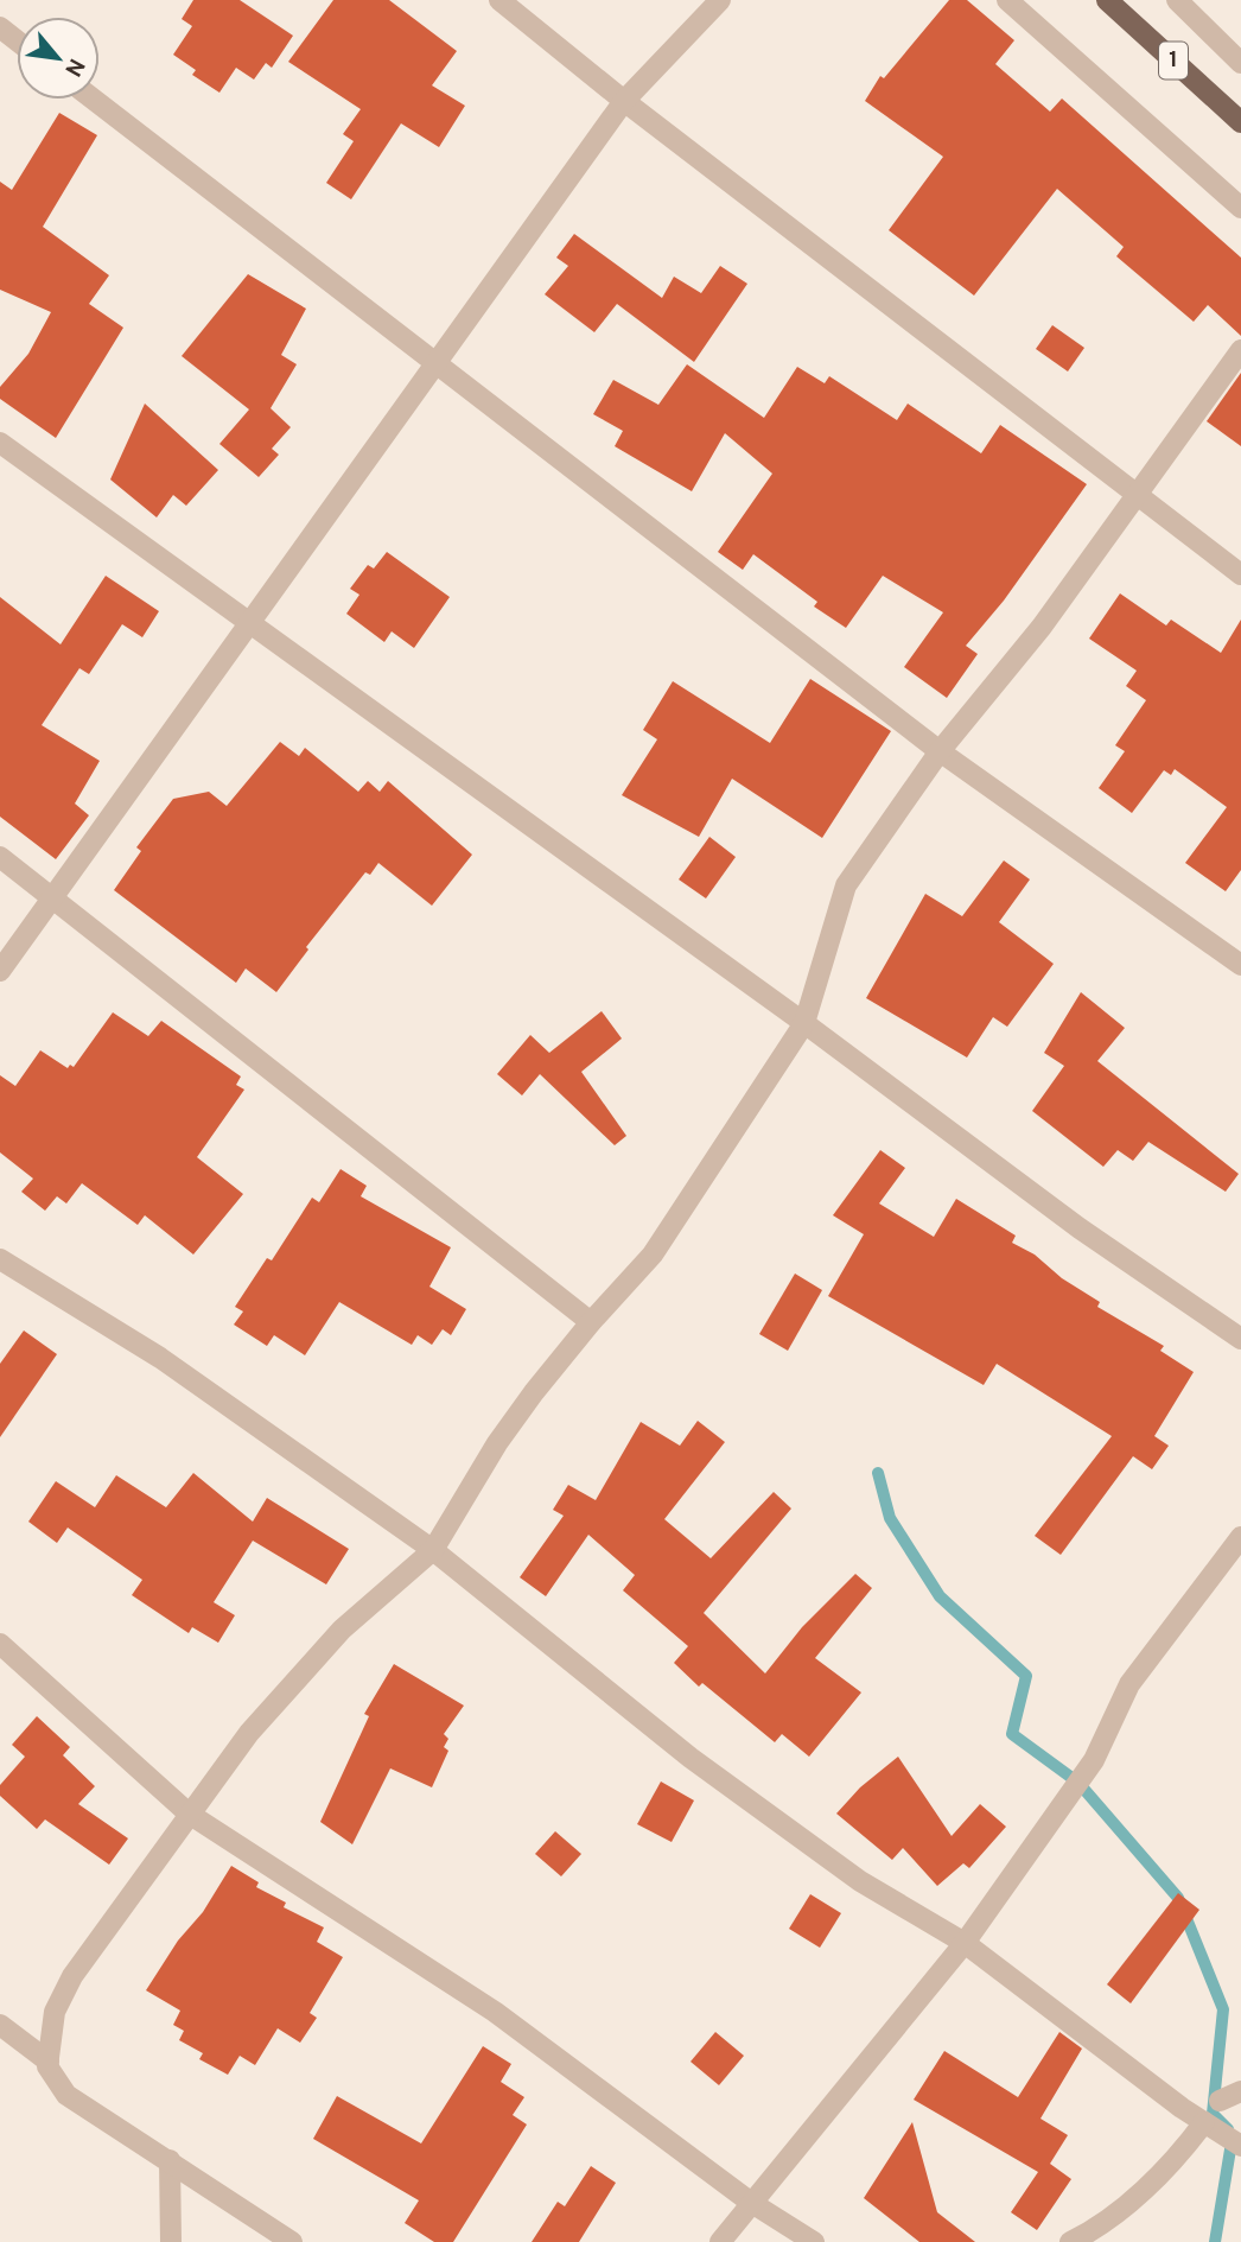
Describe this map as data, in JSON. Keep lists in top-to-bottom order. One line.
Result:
{"streets":{"main road":["1"]},"north":"bottom right"}
